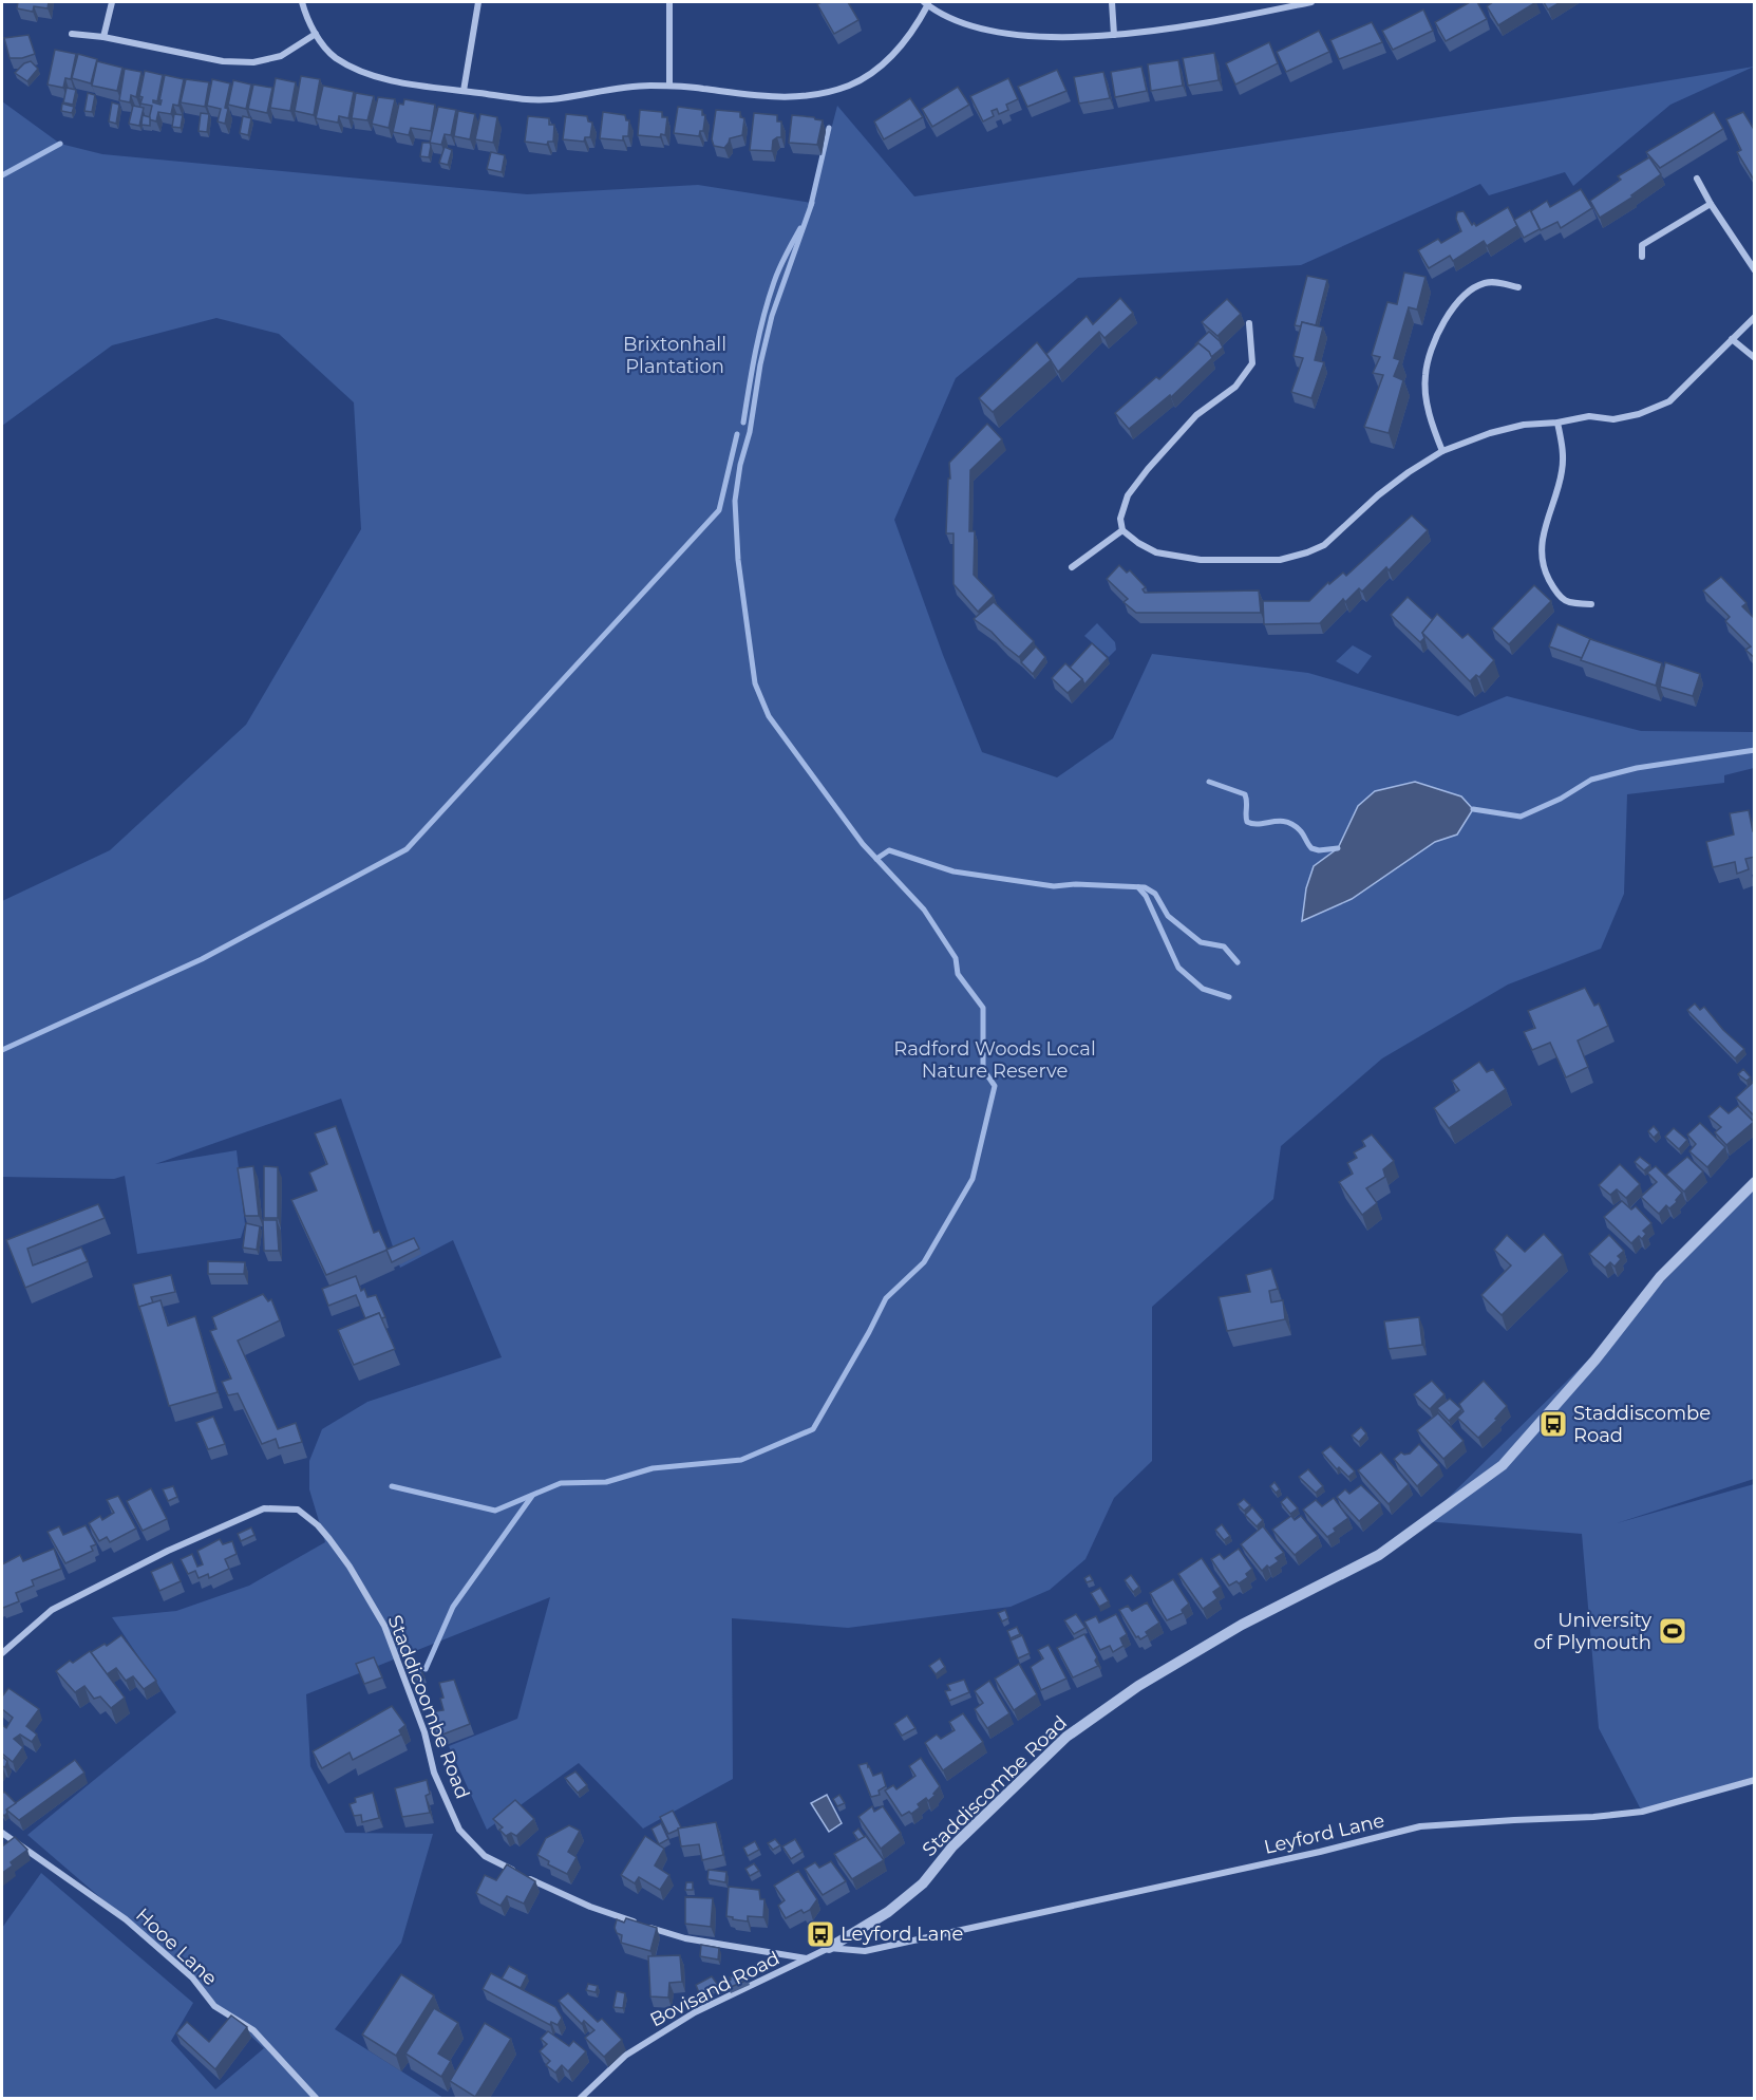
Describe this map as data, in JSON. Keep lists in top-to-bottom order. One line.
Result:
{"streets":{"street":["Staddicoombe Road","Staddiscombe Road","Leyford Lane","Hooe Lane","Bovisand Road"]},"crossings":[["Staddicoombe Road","Staddiscombe Road"],["Staddicoombe Road","Bovisand Road"],["Staddiscombe Road","Leyford Lane"],["Staddiscombe Road","Bovisand Road"]],"parks":["Brixtonhall Plantation","Radford Woods Local Nature Reserve"],"places":{"bus stop":["Staddiscombe Road","Leyford Lane"],"sports":["University of Plymouth"]}}
